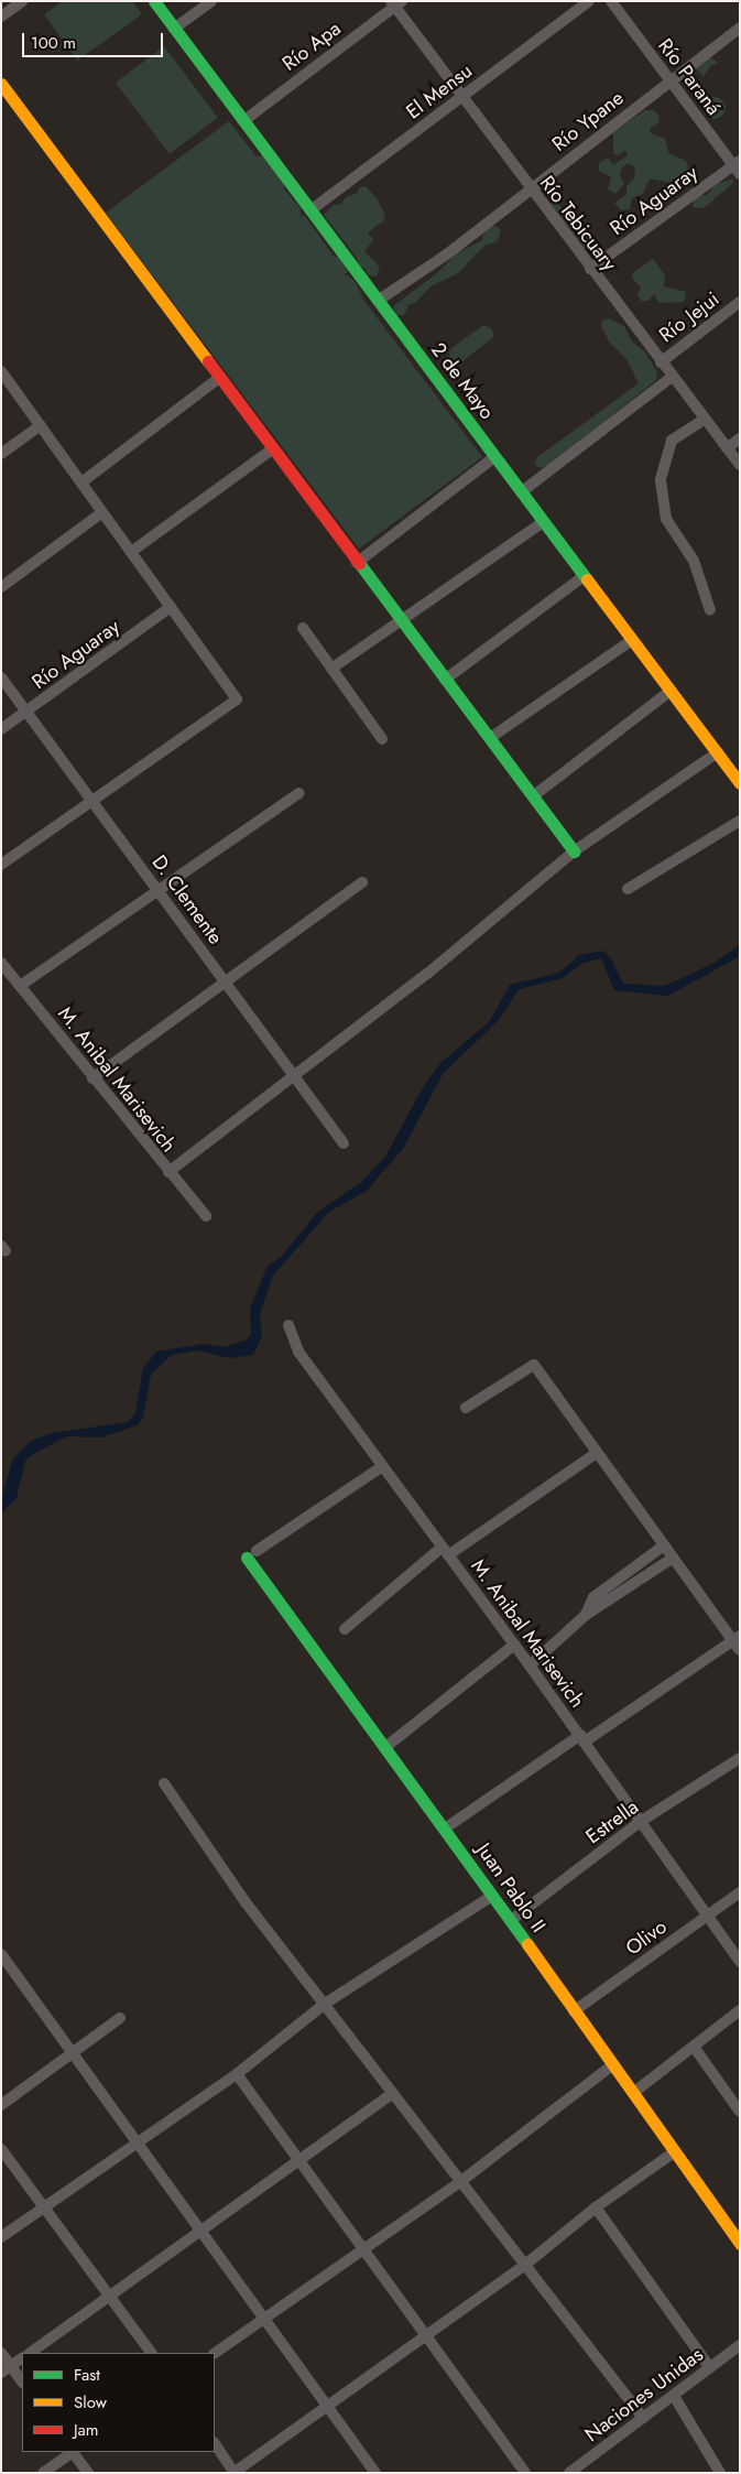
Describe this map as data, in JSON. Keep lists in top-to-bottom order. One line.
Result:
{"streets":{"street":["Río Apa","Río Paraná","El Mensu","Río Ypane","Río Aguaray","Río Tebicuary","Río Jejui","2 de Mayo","D. Clemente","M. Anibal Marisevich","Estrella","Juan Pablo II","Olivo","Naciones Unidas"]},"crossings":[["Río Apa","Río Tebicuary"],["Río Apa","2 de Mayo"],["Río Paraná","Río Ypane"],["Río Paraná","Río Aguaray"],["El Mensu","Río Tebicuary"],["El Mensu","2 de Mayo"],["Río Ypane","Río Tebicuary"],["Río Ypane","2 de Mayo"],["Río Aguaray","Río Tebicuary"],["Río Aguaray","D. Clemente"],["Río Tebicuary","Río Jejui"],["M. Anibal Marisevich","Estrella"],["M. Anibal Marisevich","Olivo"],["Estrella","Juan Pablo II"],["Juan Pablo II","Olivo"]],"legend":["Fast","Slow","Jam"],"scale_bar":"100 m"}
